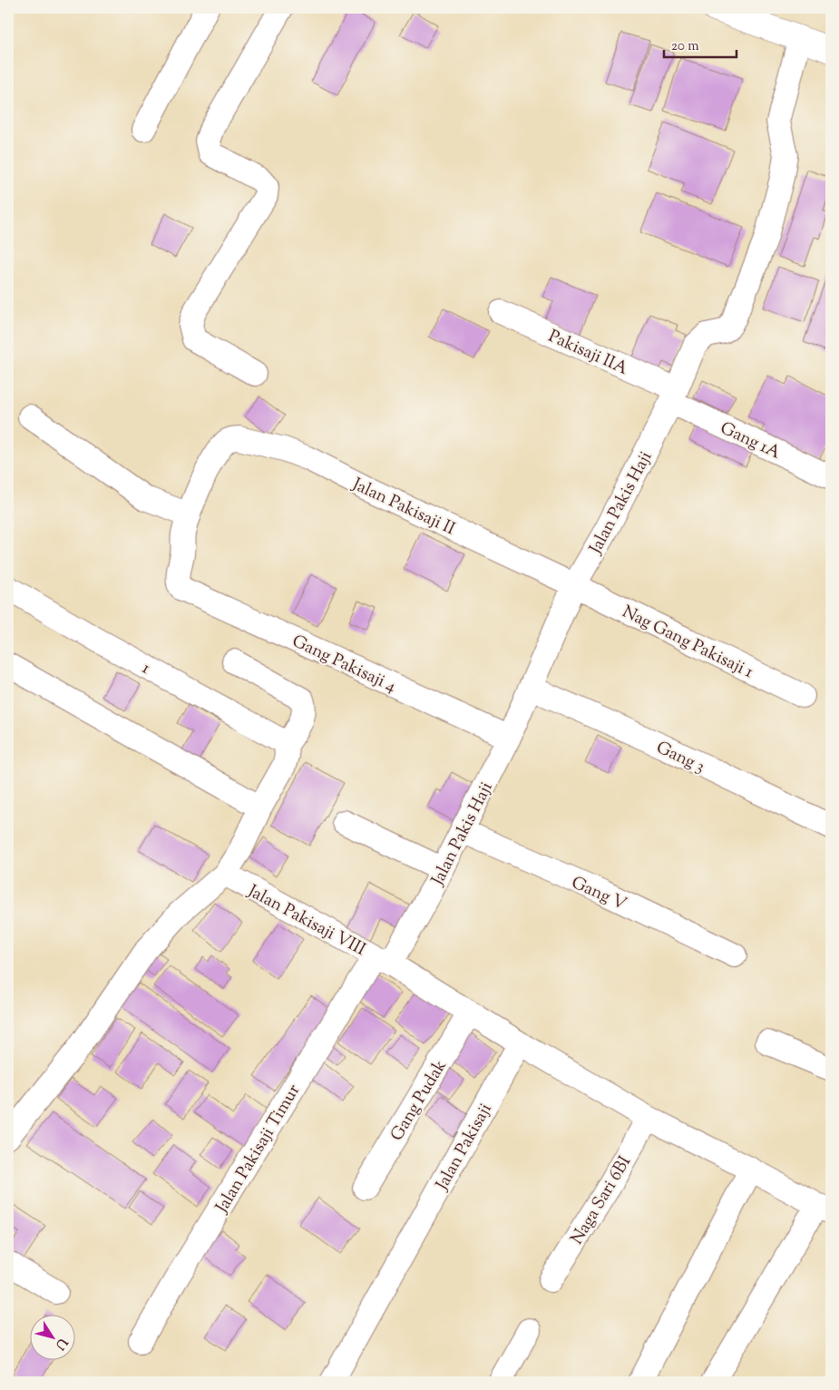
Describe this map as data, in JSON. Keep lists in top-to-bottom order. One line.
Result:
{"streets":{"street":["Pakisaji IIA","Gang 1A","Jalan Pakis Haji","Jalan Pakisaji II","Nag Gang Pakisaji 1","Gang Pakisaji 4","1","Gang 3","Gang V","Jalan Pakisaji VIII","Gang Pudak","Jalan Pakisaji","Jalan Pakisaji Timur","Naga Sari 6BI"]},"crossings":[["Pakisaji IIA","Gang 1A"],["Pakisaji IIA","Jalan Pakis Haji"],["Gang 1A","Jalan Pakis Haji"],["Jalan Pakis Haji","Jalan Pakisaji II"],["Jalan Pakis Haji","Nag Gang Pakisaji 1"],["Jalan Pakis Haji","Gang Pakisaji 4"],["Jalan Pakis Haji","Gang 3"],["Jalan Pakis Haji","Gang V"],["Jalan Pakis Haji","Jalan Pakisaji VIII"],["Jalan Pakis Haji","Jalan Pakisaji Timur"],["Jalan Pakisaji II","Nag Gang Pakisaji 1"],["Jalan Pakisaji II","Gang Pakisaji 4"],["Jalan Pakisaji VIII","Jalan Pakisaji Timur"]],"scale_bar":"20 m","north":"bottom right"}
